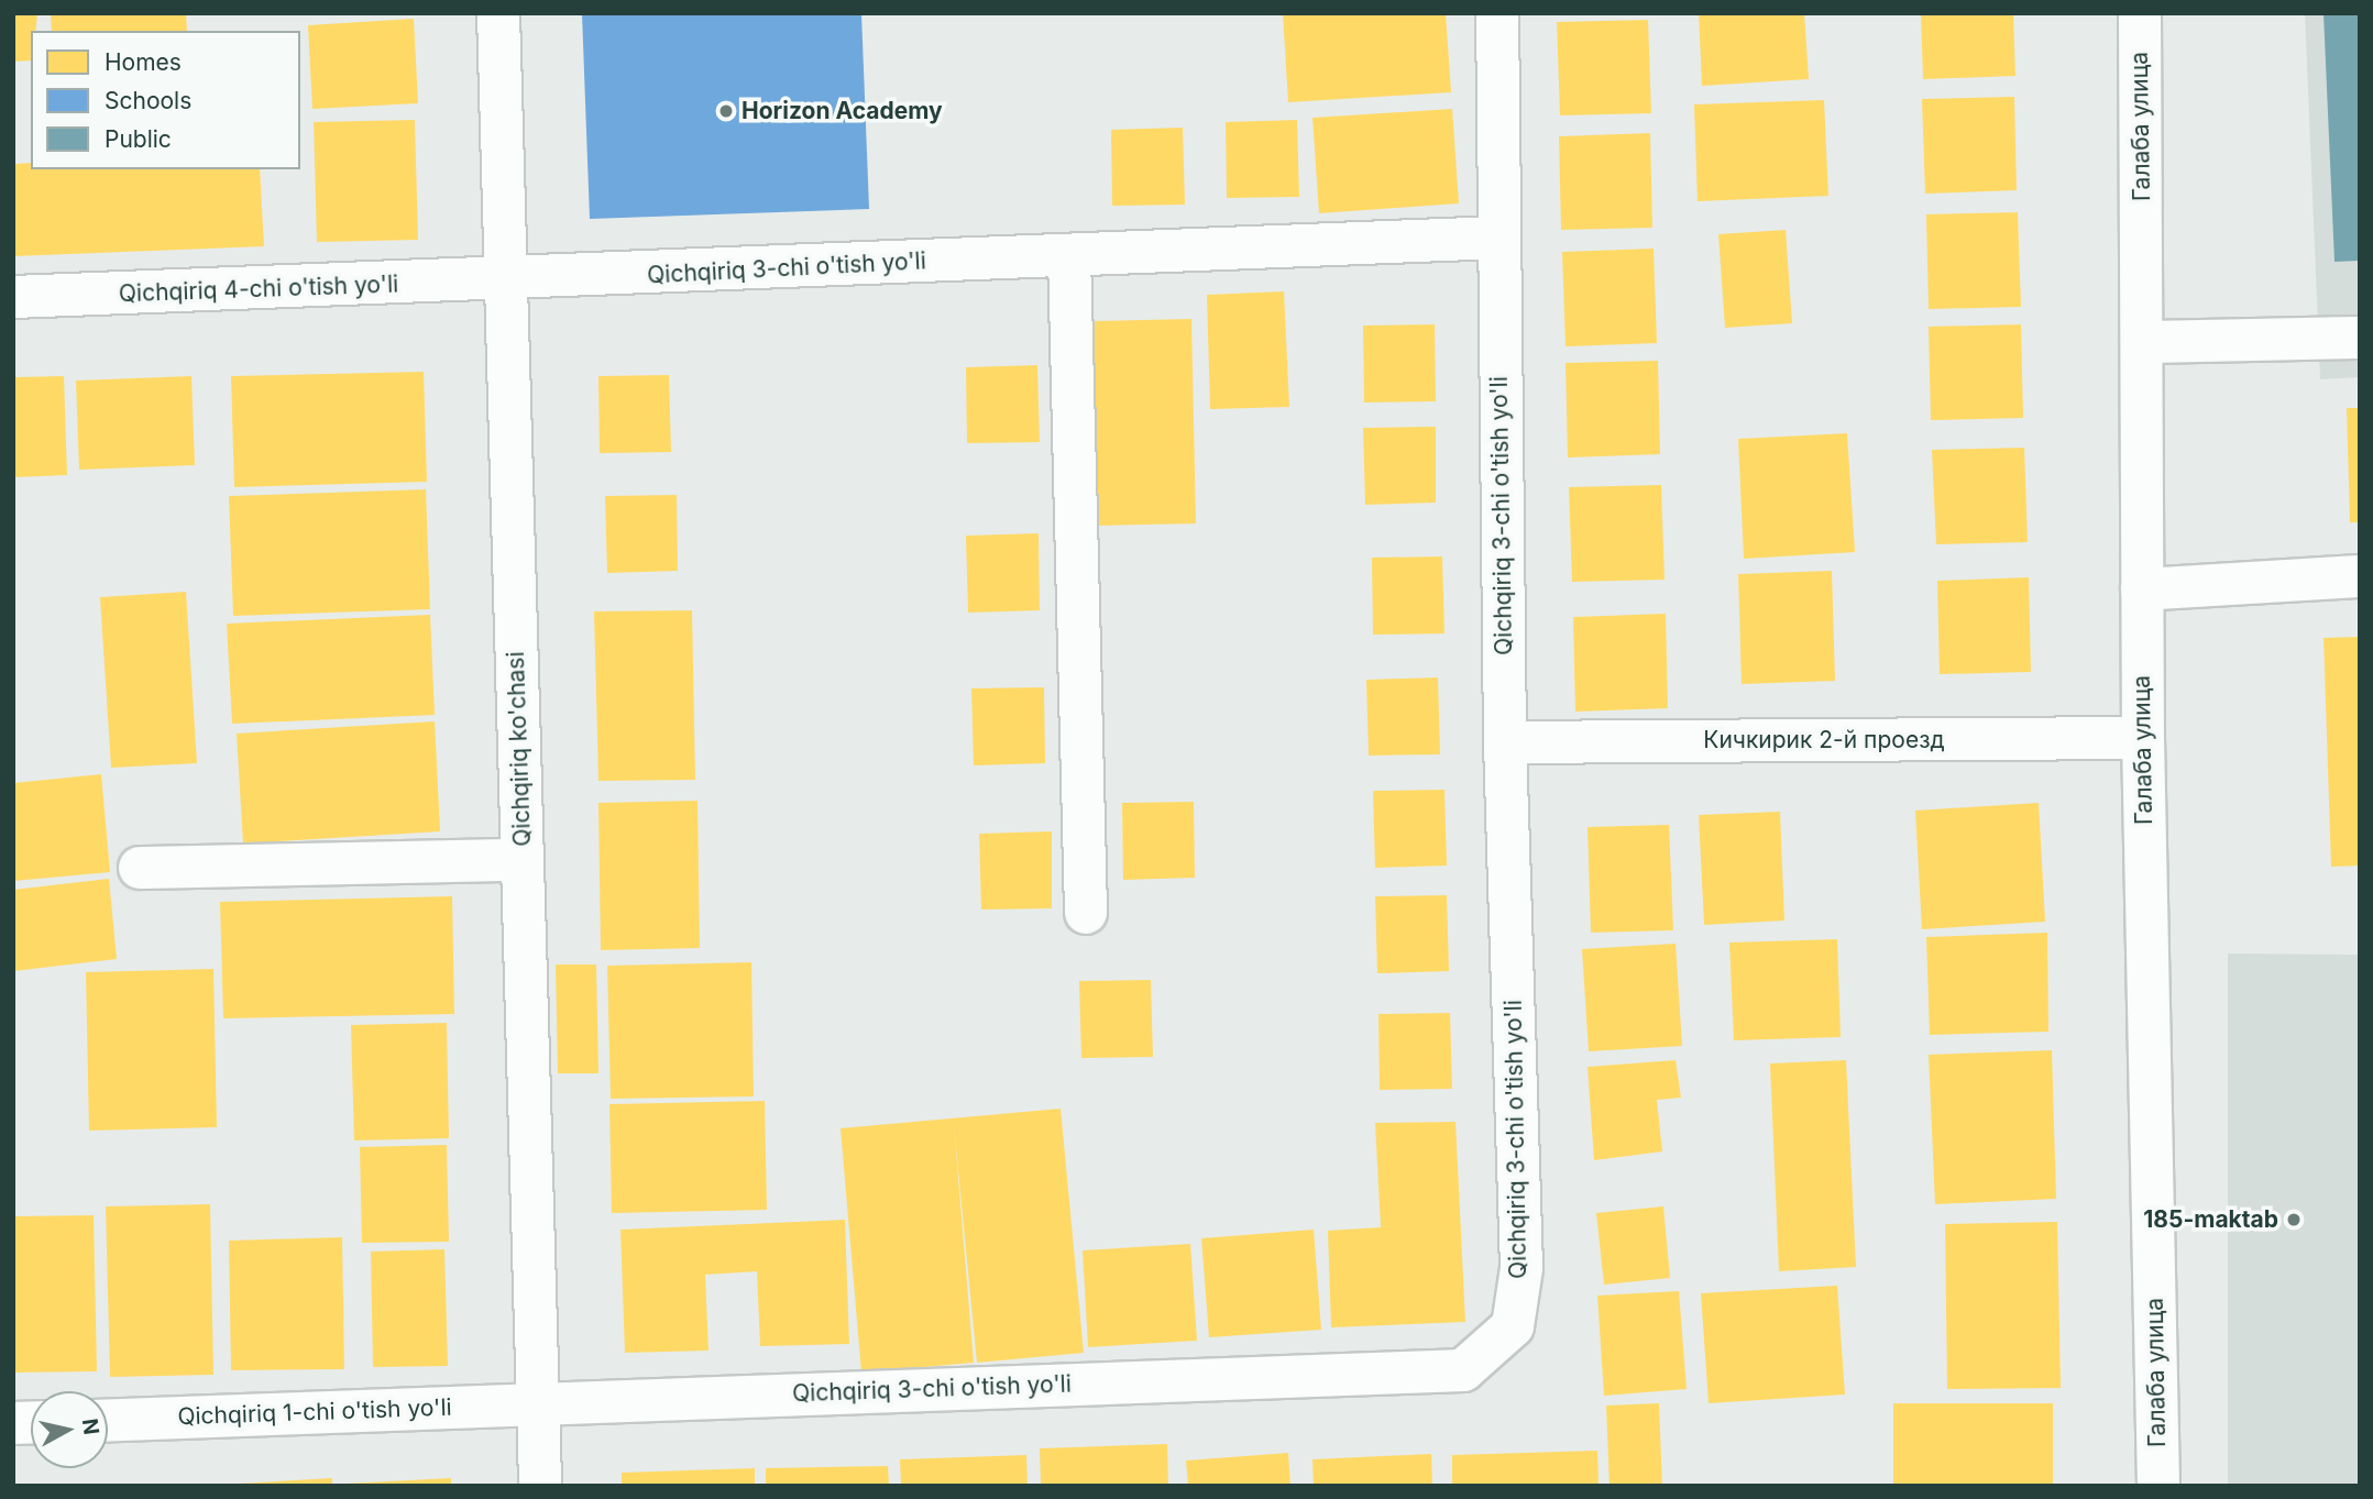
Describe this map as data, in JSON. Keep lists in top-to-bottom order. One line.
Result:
{"streets":{"street":["Галаба улица","Qichqiriq 3-chi o'tish yo'li","Qichqiriq 4-chi o'tish yo'li","Кичкирик 2-й проезд","Qichqiriq ko'chasi","Qichqiriq 1-chi o'tish yo'li"]},"crossings":[["Галаба улица","Кичкирик 2-й проезд"],["Qichqiriq 3-chi o'tish yo'li","Qichqiriq 4-chi o'tish yo'li"],["Qichqiriq 3-chi o'tish yo'li","Кичкирик 2-й проезд"],["Qichqiriq 3-chi o'tish yo'li","Qichqiriq ko'chasi"],["Qichqiriq 3-chi o'tish yo'li","Qichqiriq 1-chi o'tish yo'li"],["Qichqiriq 4-chi o'tish yo'li","Qichqiriq ko'chasi"],["Qichqiriq ko'chasi","Qichqiriq 1-chi o'tish yo'li"]],"places":["Horizon Academy","185-maktab"],"legend":["Homes","Schools","Public"],"north":"right"}
